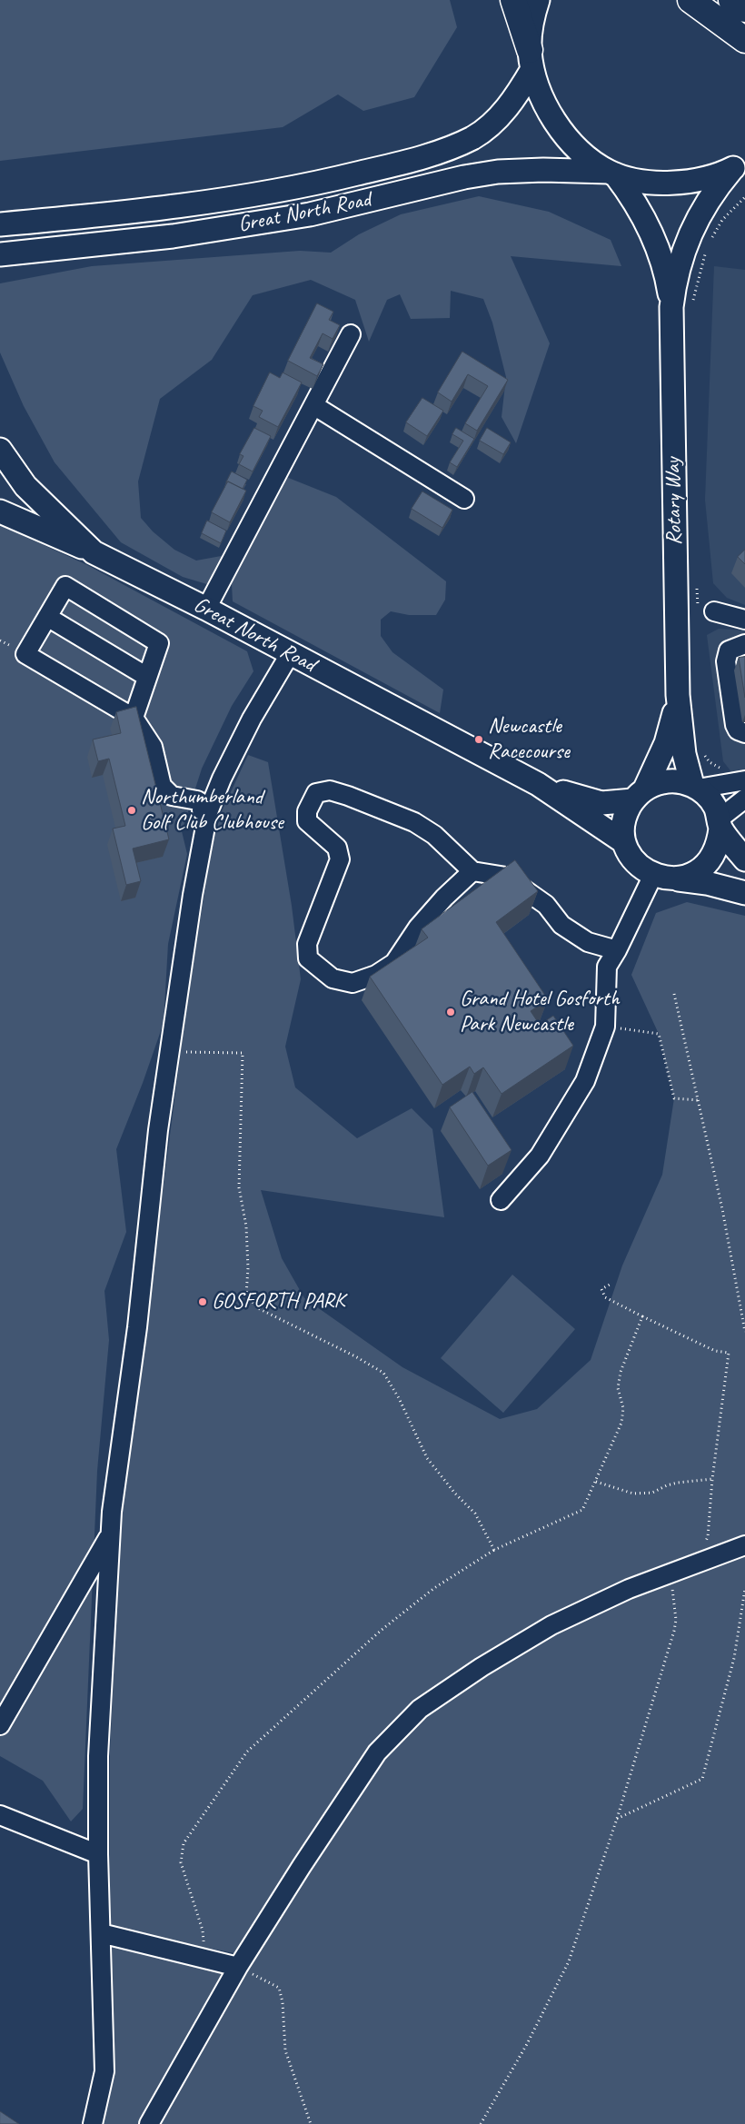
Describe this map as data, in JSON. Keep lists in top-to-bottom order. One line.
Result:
{"streets":{"main road":["Great North Road","Rotary Way"]},"crossings":[["Great North Road","Rotary Way"]],"places":["Newcastle Racecourse","Northumberland Golf Club Clubhouse","Grand Hotel Gosforth Park Newcastle","GOSFORTH PARK"]}
